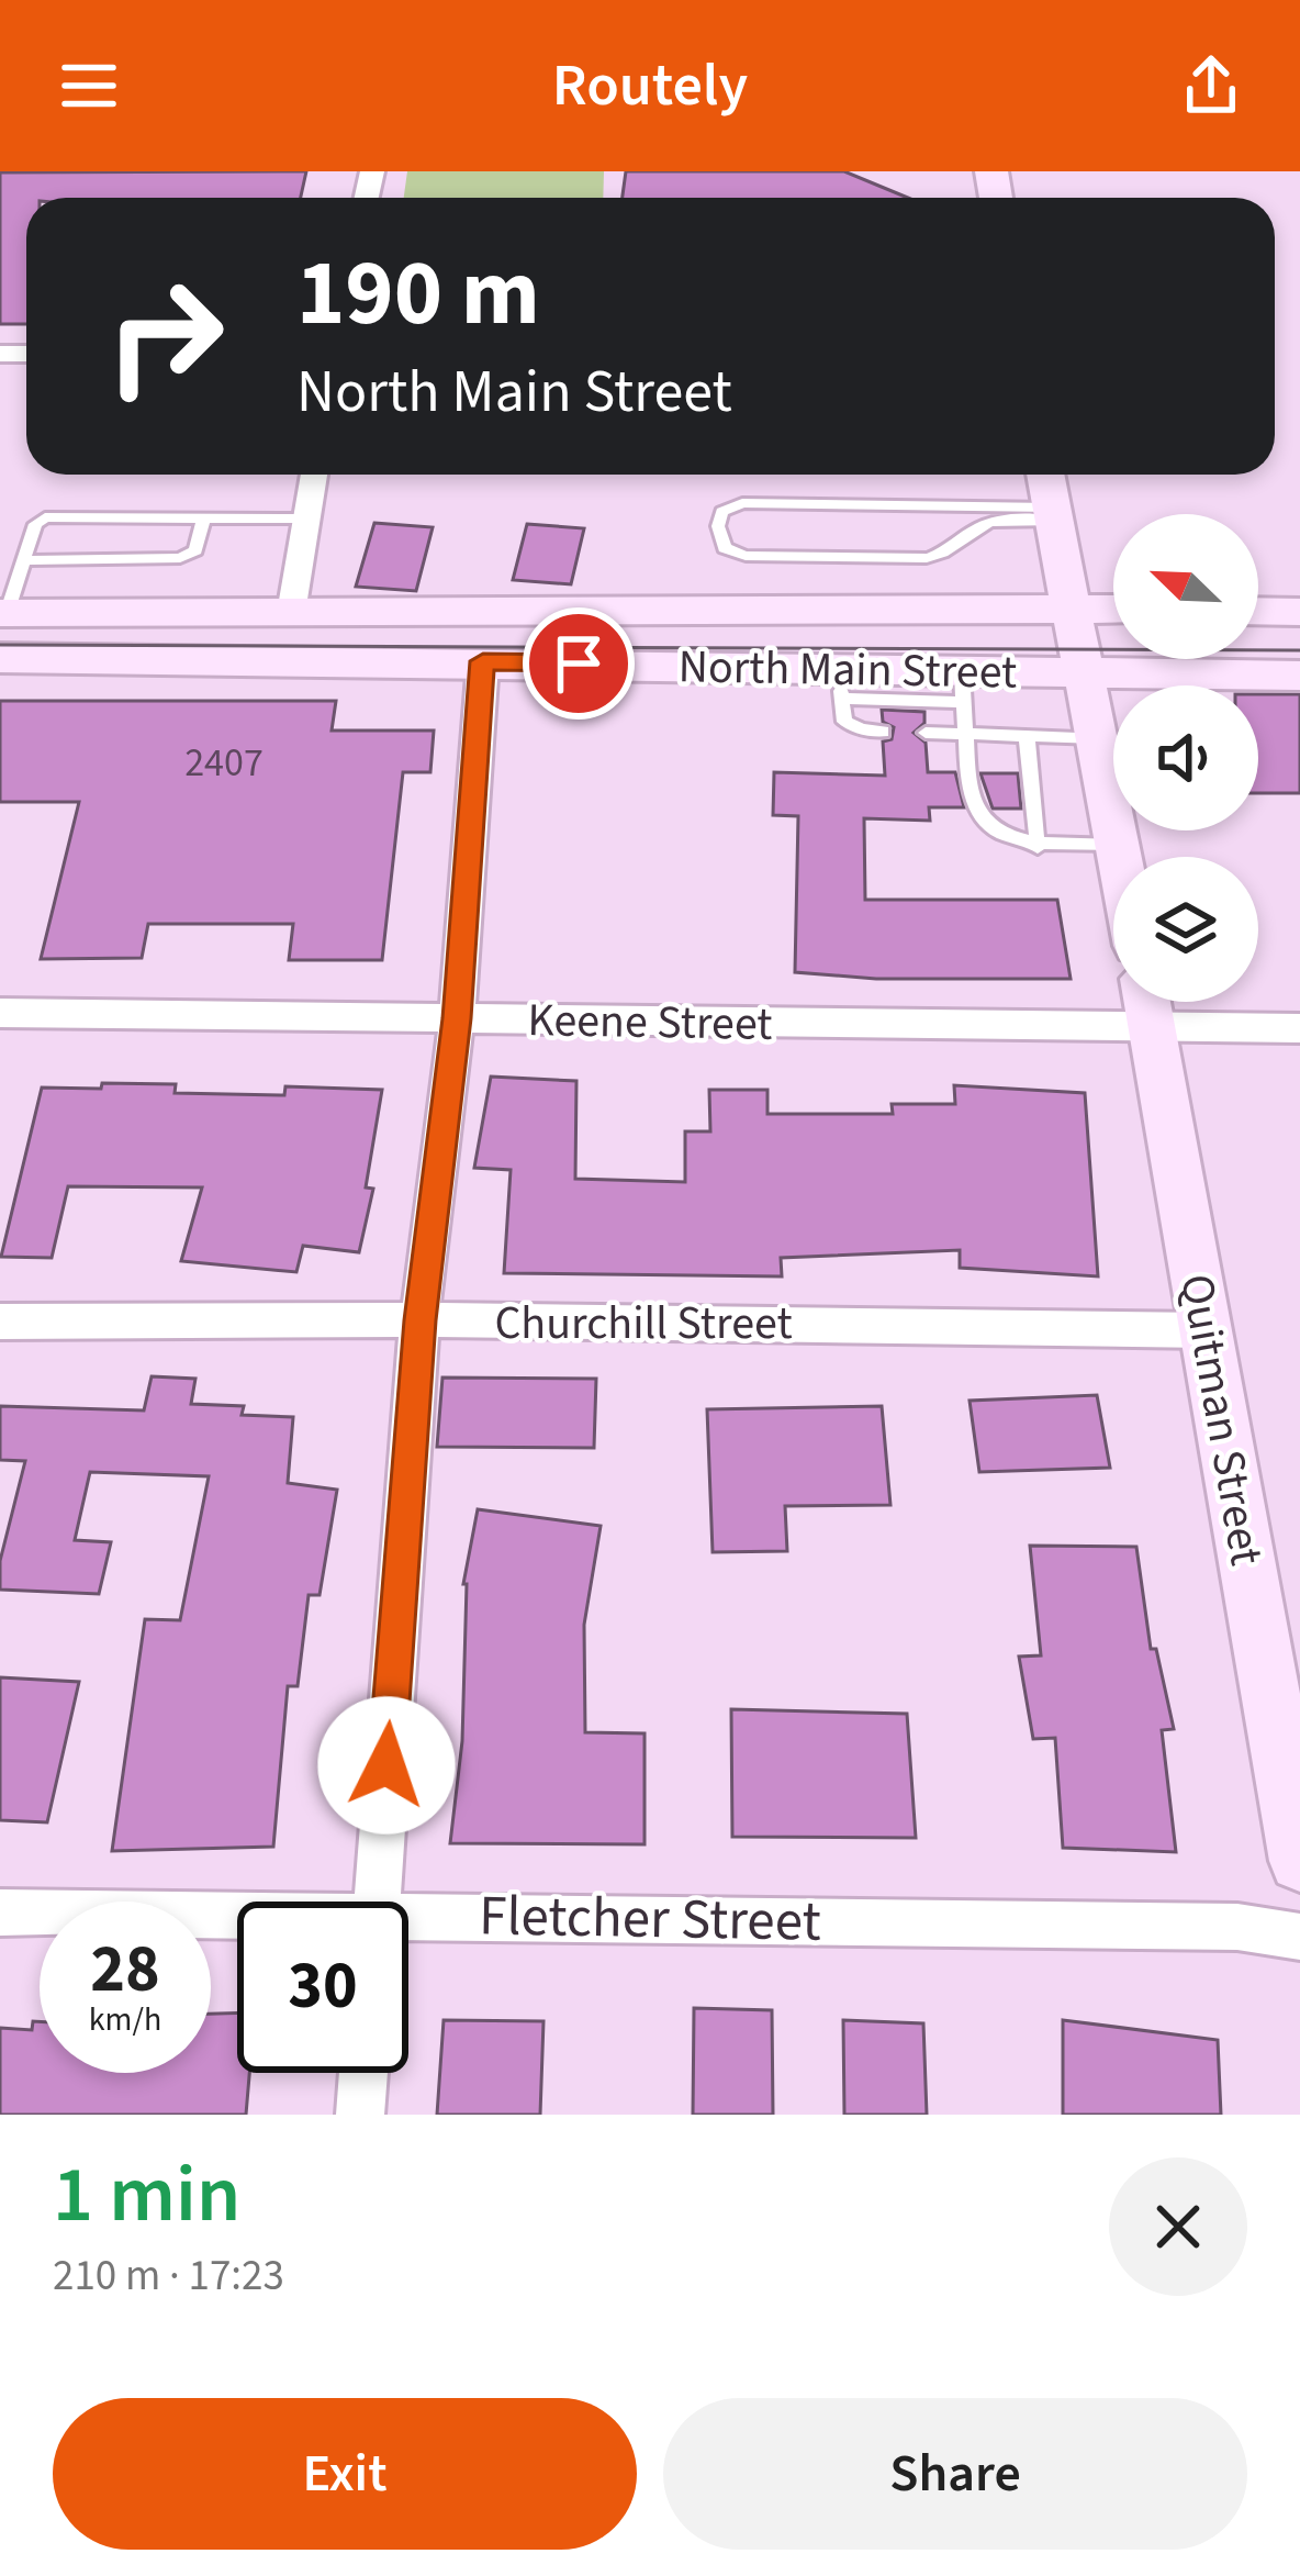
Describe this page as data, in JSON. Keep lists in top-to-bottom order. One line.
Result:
{"streets":{"main road":["North Main Street","Quitman Street"],"street":["Keene Street","Churchill Street","Fletcher Street"]},"crossings":[["Keene Street","Quitman Street"],["Churchill Street","Quitman Street"]],"house_numbers":["2407"],"north":"top left","page":{"header":"Routely","turn":["190 m","North Main Street"],"speed":"28 km/h","limit":"30","heading":["1 min","210 m · 17:23"],"buttons":["Exit","Share"]}}
